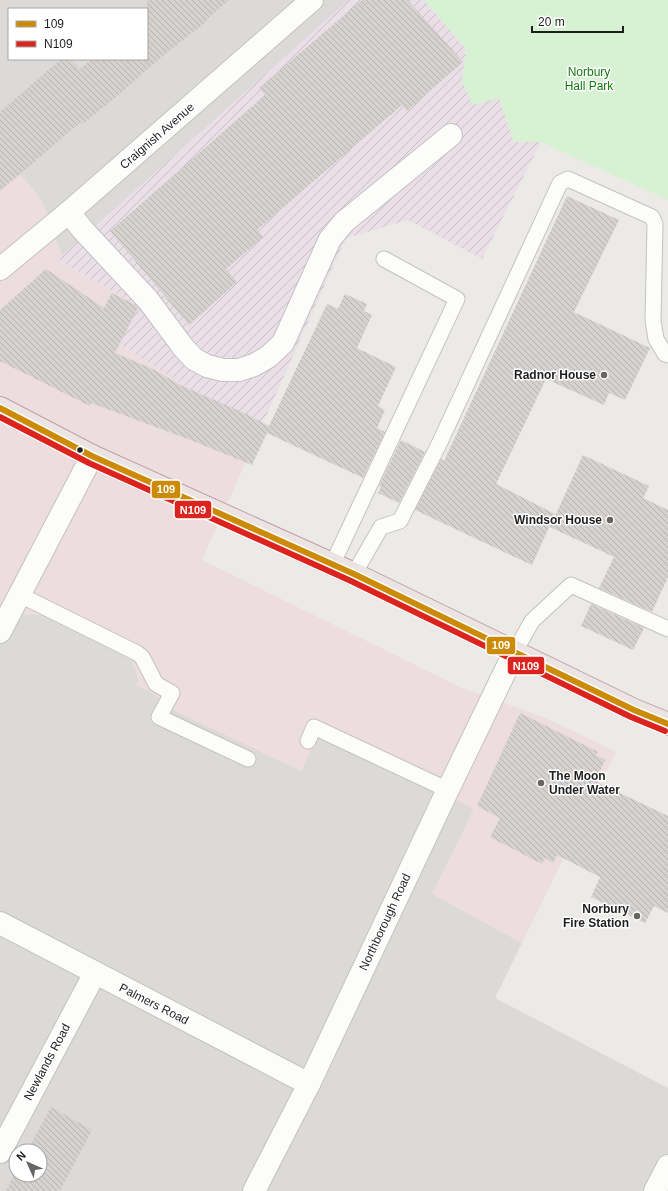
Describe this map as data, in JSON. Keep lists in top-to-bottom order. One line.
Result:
{"streets":{"street":["Craignish Avenue","Northborough Road","Palmers Road","Newlands Road"]},"crossings":[["Northborough Road","Palmers Road"],["Palmers Road","Newlands Road"]],"parks":["Norbury Hall Park"],"places":["Radnor House","Windsor House","The Moon Under Water","Norbury Fire Station"],"lines":["transit line 109","transit line N109"],"legend":["109","N109"],"scale_bar":"20 m","north":"top left"}
